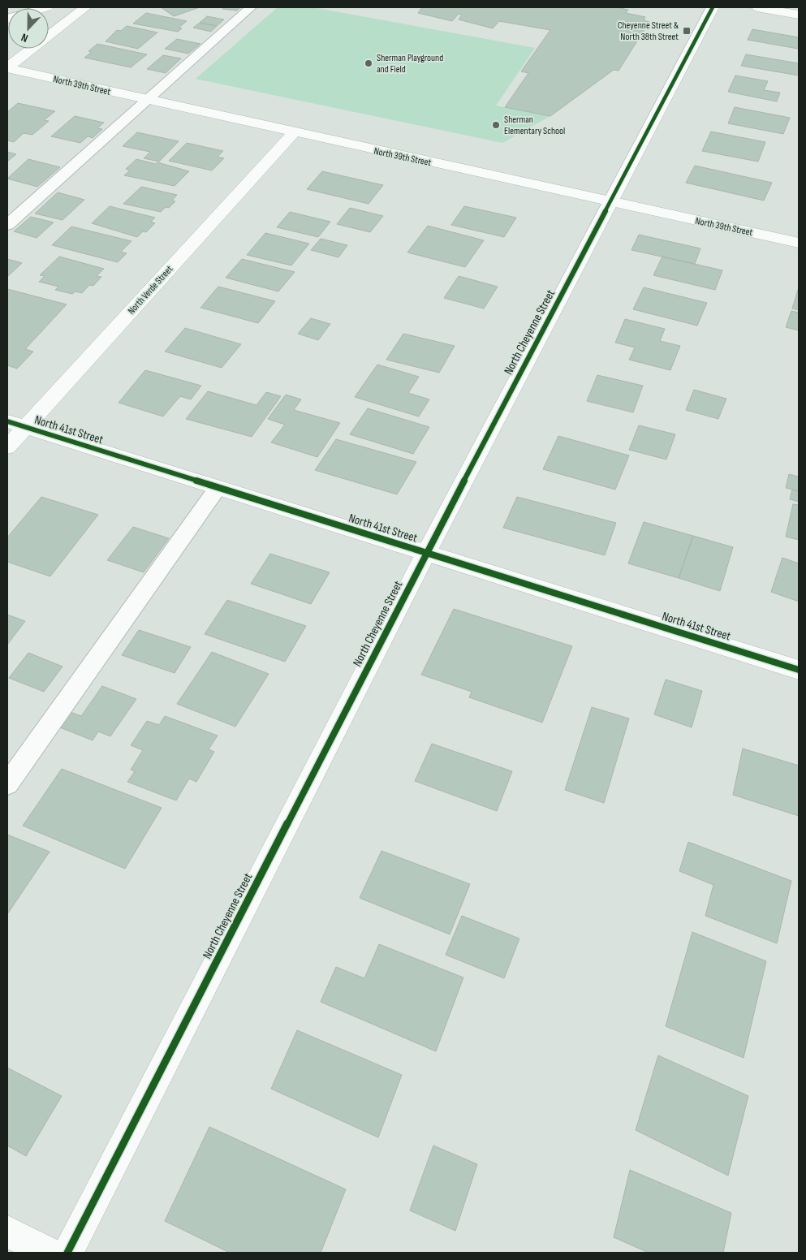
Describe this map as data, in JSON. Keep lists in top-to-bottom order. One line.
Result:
{"streets":{"street":["North 39th Street","North Verde Street","North Cheyenne Street","North 41st Street"]},"crossings":[["North 39th Street","North Verde Street"],["North 39th Street","North Cheyenne Street"],["North Verde Street","North 41st Street"],["North Cheyenne Street","North 41st Street"]],"places":{"transit":["Cheyenne Street & North 38th Street"],"other":["Sherman Playground and Field","Sherman Elementary School"]},"north":"bottom"}
